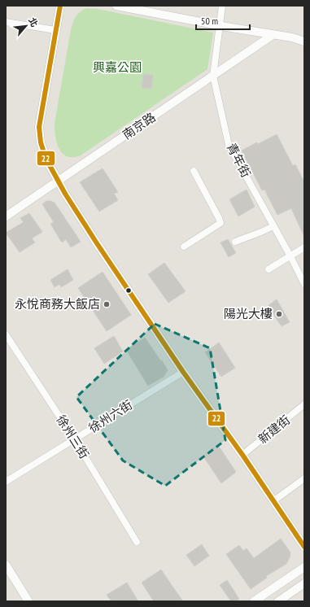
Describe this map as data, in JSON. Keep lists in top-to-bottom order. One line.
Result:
{"streets":{"street":["南京路","青年街","徐州六街","新建街","徐州三街"]},"crossings":[["南京路","青年街"],["徐州六街","徐州三街"]],"parks":["興嘉公園"],"places":["永悅商務大飯店","陽光大樓"],"lines":["transit line 22"],"scale_bar":"50 m","north":"top right"}
